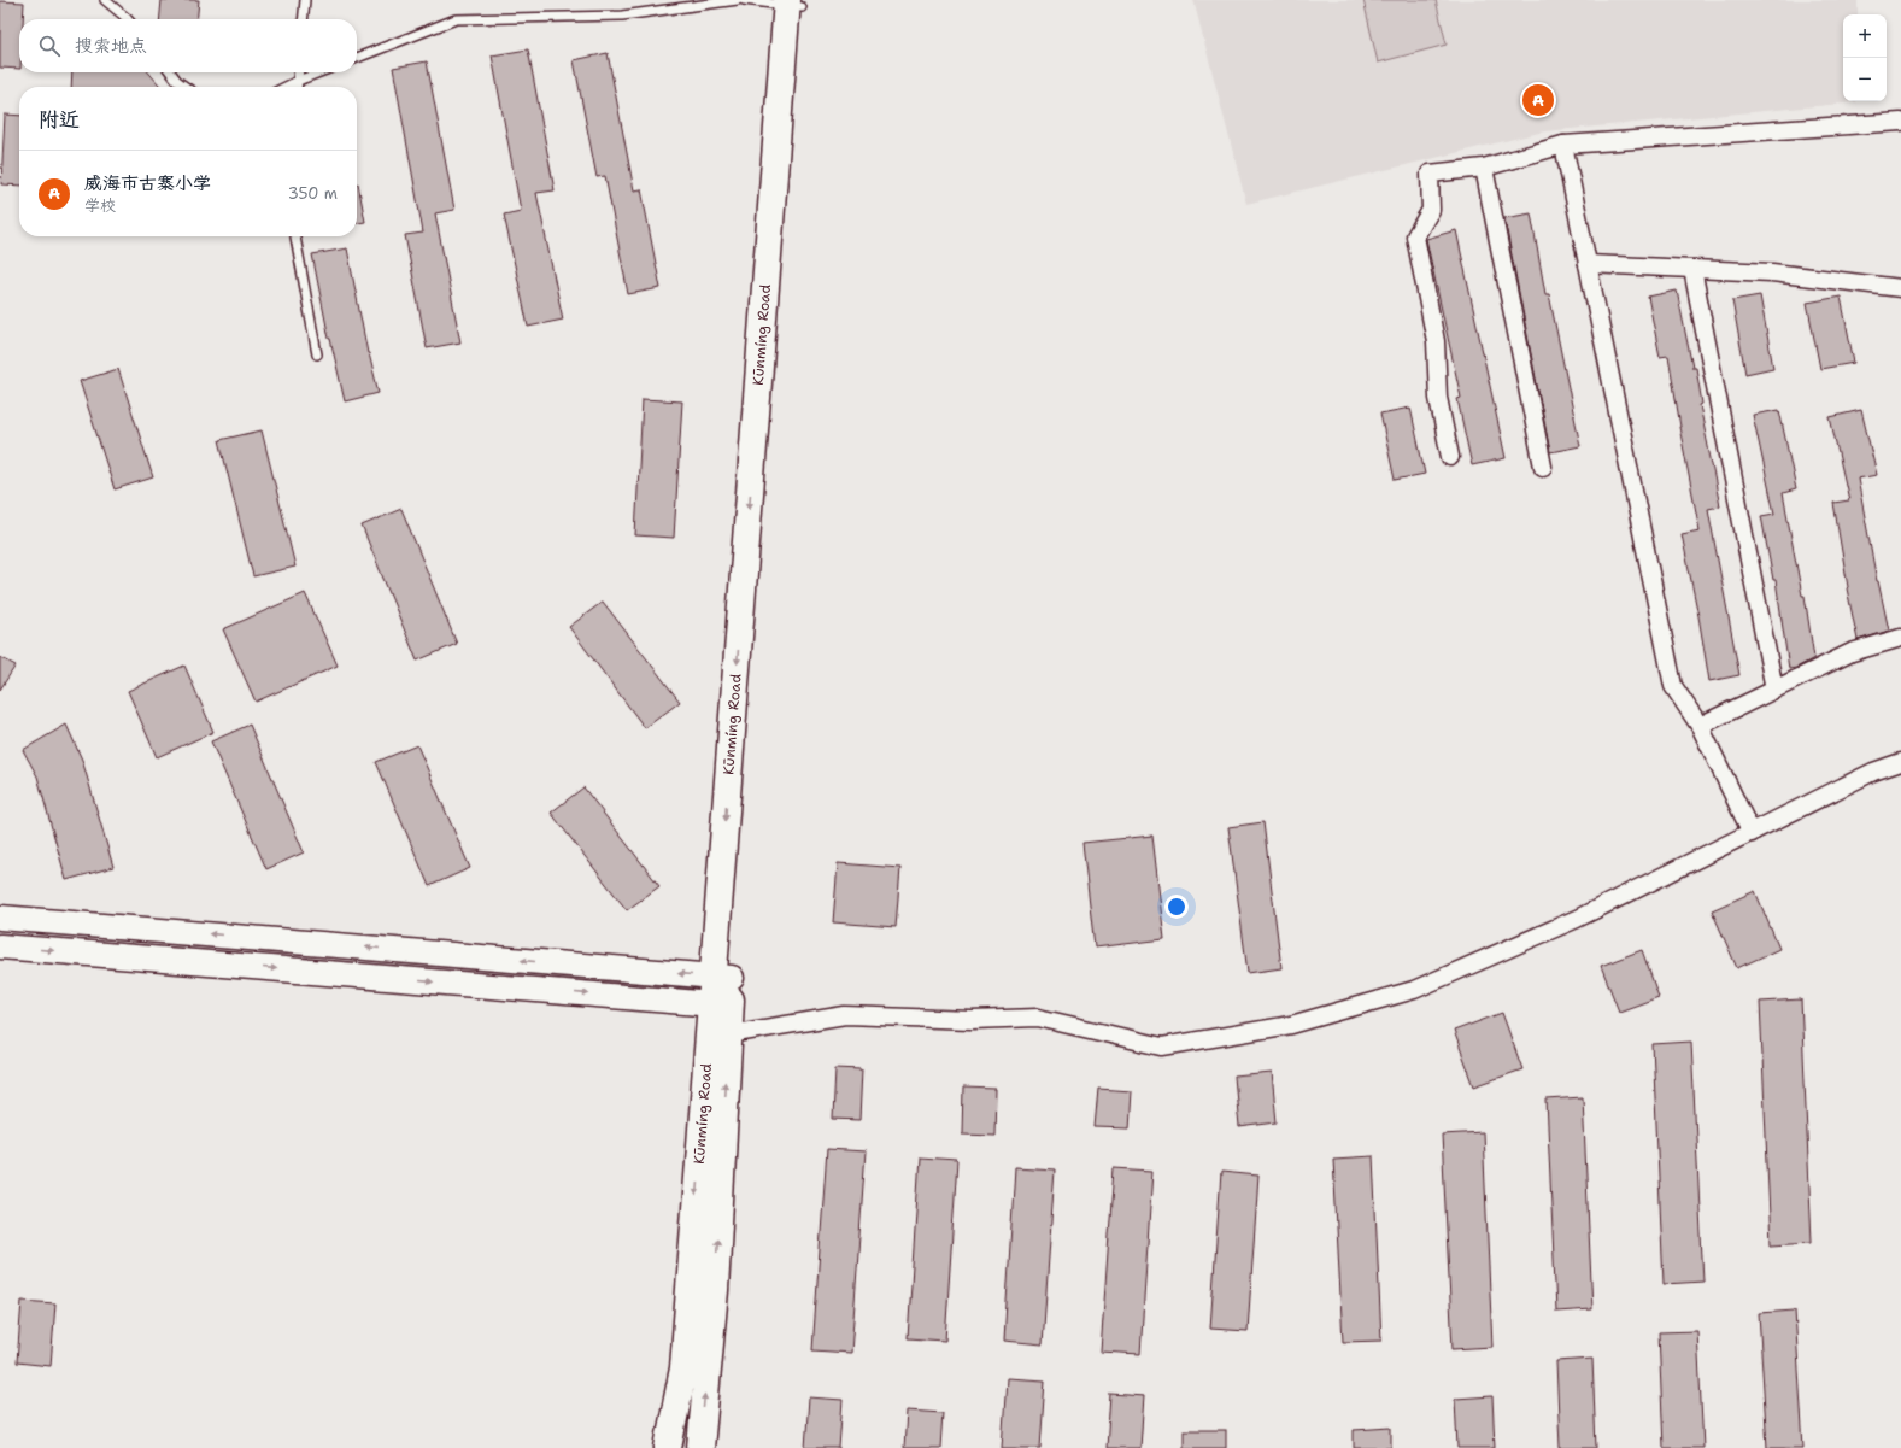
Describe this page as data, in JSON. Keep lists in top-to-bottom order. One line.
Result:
{"streets":{"main road":["Kūnmíng Road"]},"page":{"map_buttons":["+","−"],"search":"搜索地点","pins":"A","heading":"附近","list":[{"mark":"A","name":"威海市古寨小学","note":"学校","value":"350 m"}]}}
